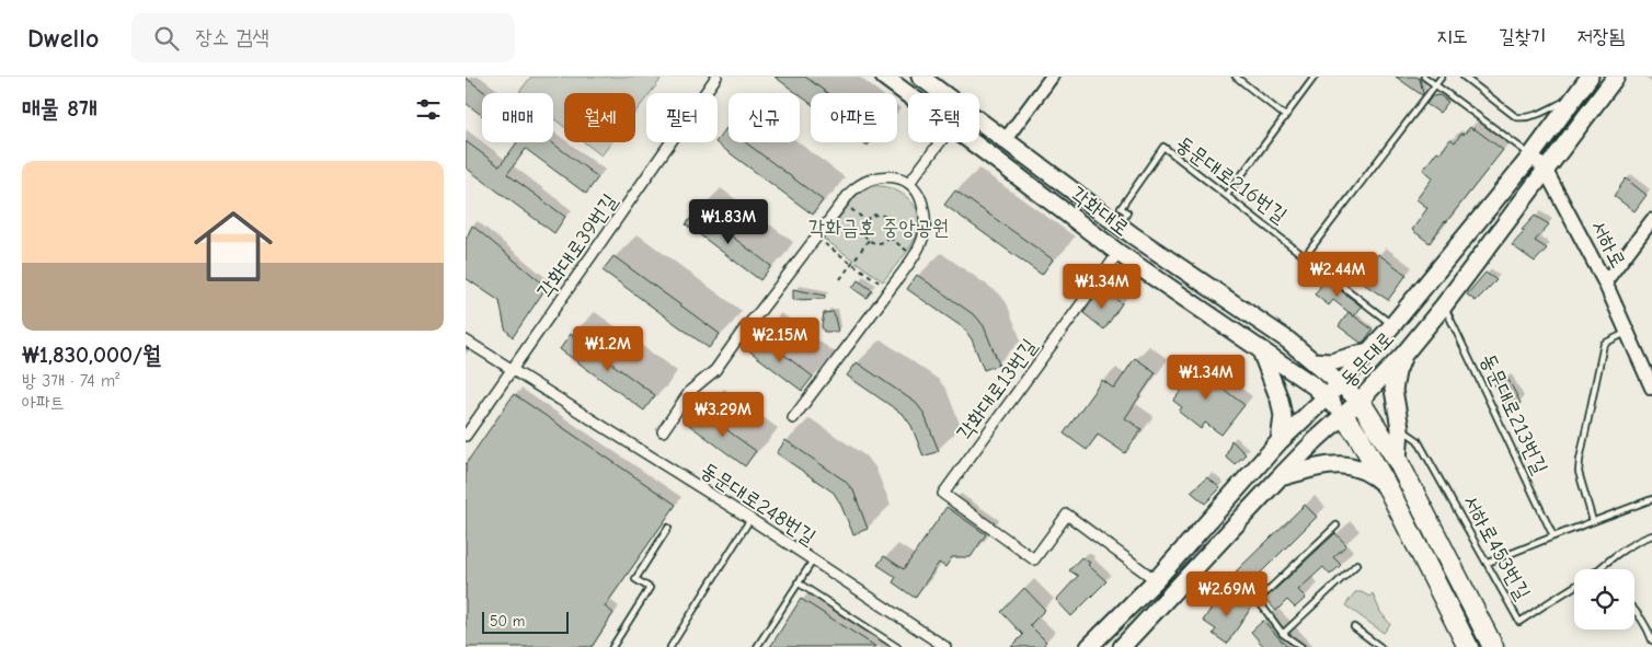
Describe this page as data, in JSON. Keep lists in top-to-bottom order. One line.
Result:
{"streets":{"main road":["각화대로","서하로","동문대로"],"street":["각화대로39번길","각화대로13번길","동문대로248번길"],"lane":["동문대로216번길","동문대로213번길","서하로453번길"]},"crossings":[["동문대로216번길","각화대로"],["동문대로216번길","동문대로"],["각화대로","동문대로"],["각화대로","각화대로13번길"],["서하로","동문대로"],["각화대로39번길","동문대로248번길"],["동문대로","각화대로13번길"],["동문대로","동문대로213번길"]],"parks":["각화금호 중앙공원"],"scale_bar":"50 m","page":{"header":"Dwello","search":"장소 검색","nav":["지도","길찾기","저장됨"],"heading":"매물 8개","chip":["매매","월세","필터","신규","아파트","주택"],"list":[{"name":"₩1,830,000/월","note":"방 3개 · 74 m² · 아파트"}],"price":["₩1.83M","₩2.44M","₩1.34M","₩2.15M","₩1.2M","₩1.34M","₩3.29M","₩2.69M"],"scale":"50 m"}}
